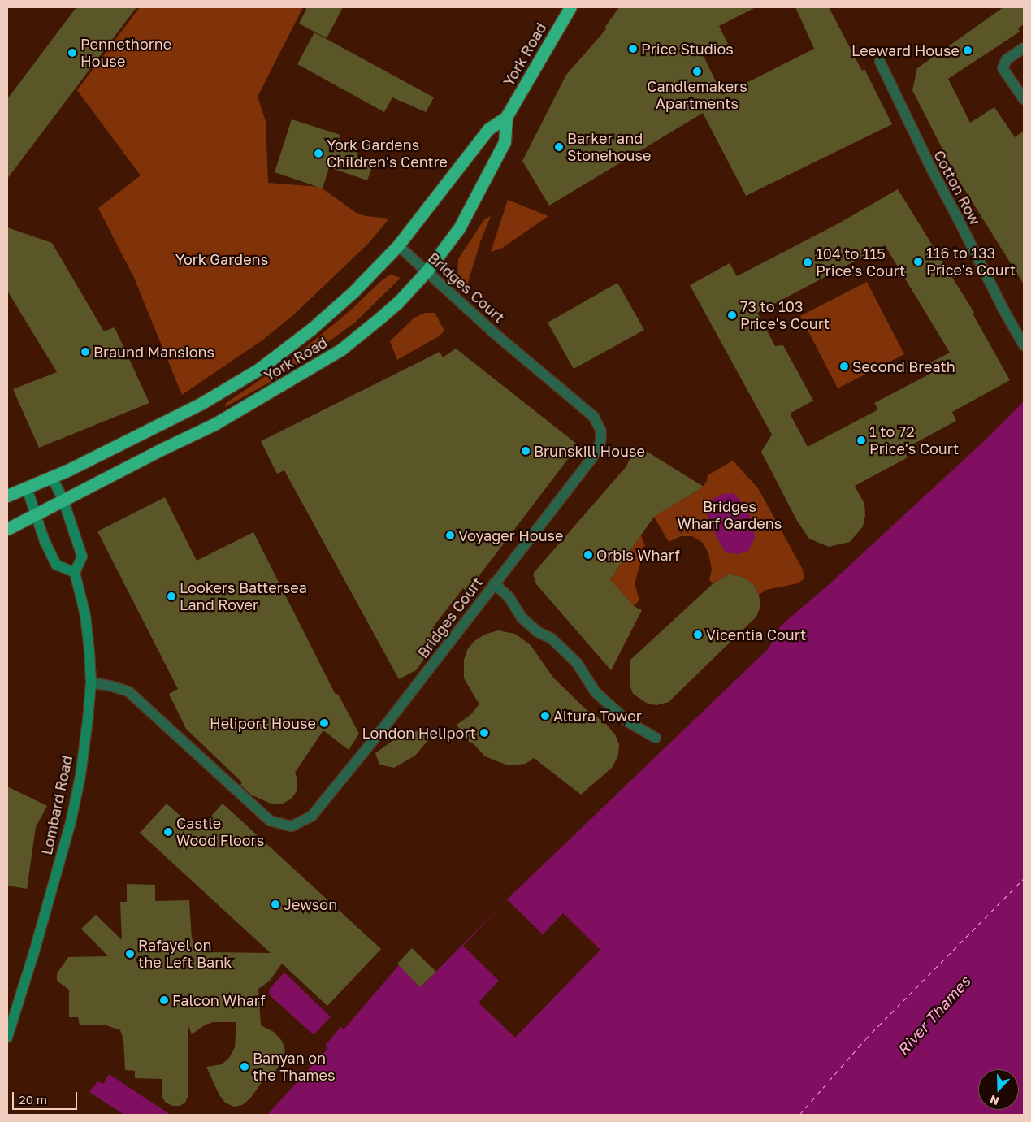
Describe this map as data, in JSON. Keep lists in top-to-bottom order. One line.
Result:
{"streets":{"highway":["York Road"],"main road":["Lombard Road"],"street":["Cotton Row","Bridges Court"]},"crossings":[["York Road","Bridges Court"],["Bridges Court","Lombard Road"]],"water":["River Thames"],"parks":["York Gardens","Bridges Wharf Gardens"],"places":["Price Studios","Leeward House","Pennethorne House","Candlemakers Apartments","Barker and Stonehouse","York Gardens Children's Centre","116 to 133 Price's Court","104 to 115 Price's Court","73 to 103 Price's Court","Braund Mansions","Second Breath","1 to 72 Price's Court","Brunskill House","Voyager House","Orbis Wharf","Lookers Battersea Land Rover","Vicentia Court","Altura Tower","Heliport House","London Heliport","Castle Wood Floors","Jewson","Rafayel on the Left Bank","Falcon Wharf","Banyan on the Thames"],"scale_bar":"20 m","north":"bottom"}
